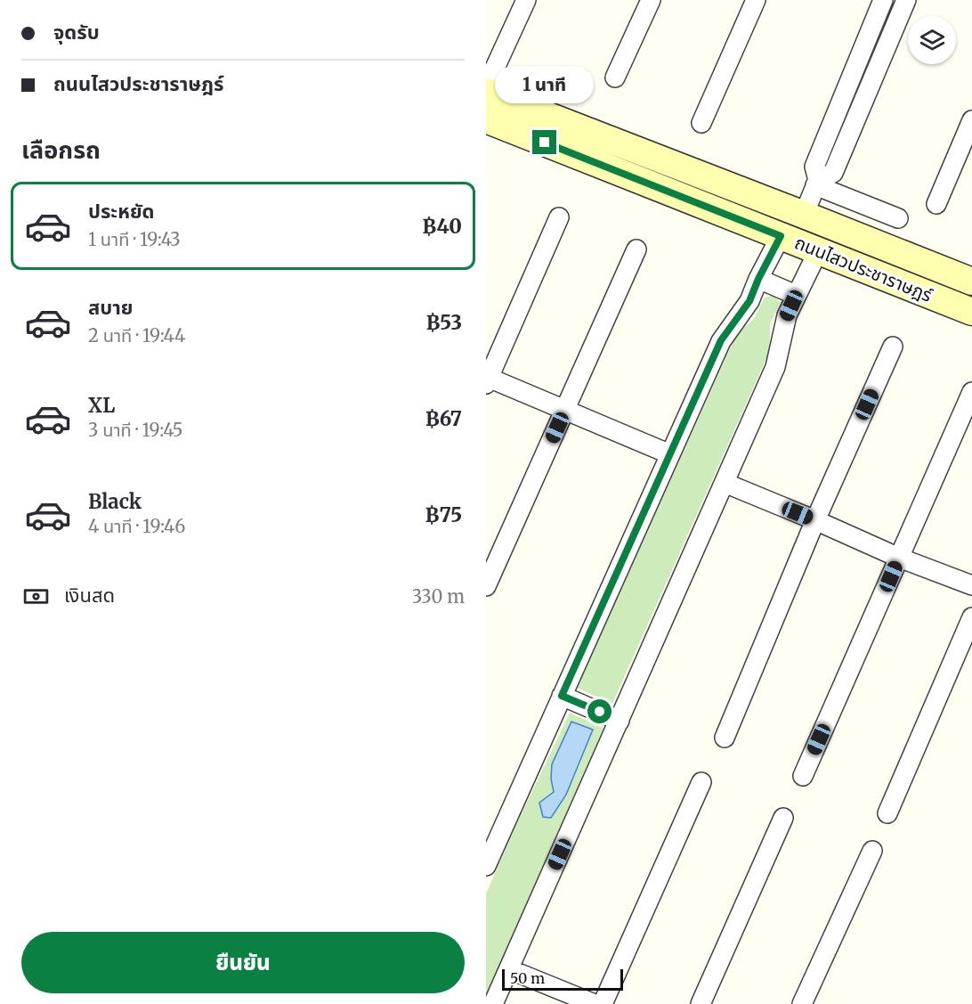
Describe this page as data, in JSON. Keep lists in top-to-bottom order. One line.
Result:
{"streets":{"main road":["ถนนไสวประชาราษฎร์"]},"scale_bar":"50 m","page":{"banner":["จุดรับ","ถนนไสวประชาราษฎร์"],"bubble":"1 นาที","heading":"เลือกรถ","list":[{"name":"ประหยัด","note":"1 นาที · 19:43","value":"฿40"},{"name":"สบาย","note":"2 นาที · 19:44","value":"฿53"},{"name":"XL","note":"3 นาที · 19:45","value":"฿67"},{"name":"Black","note":"4 นาที · 19:46","value":"฿75"}],"pay":["เงินสด","330 m"],"buttons":"ยืนยัน","scale":"50 m"}}
